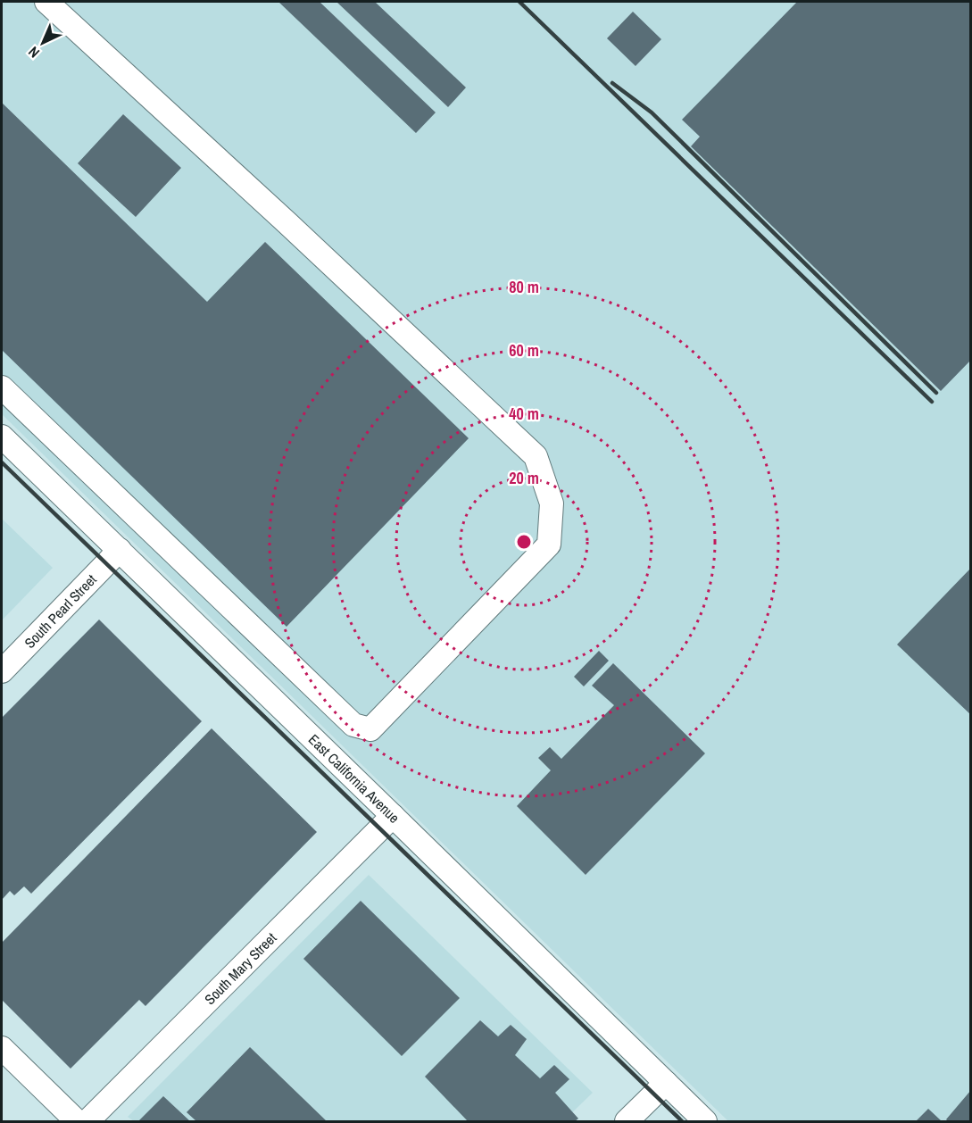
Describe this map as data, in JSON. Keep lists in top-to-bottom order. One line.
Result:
{"streets":{"street":["South Pearl Street","East California Avenue","South Mary Street"]},"crossings":[["South Pearl Street","East California Avenue"],["East California Avenue","South Mary Street"]],"north":"bottom left","rings":["80 m","60 m","40 m","20 m"]}
